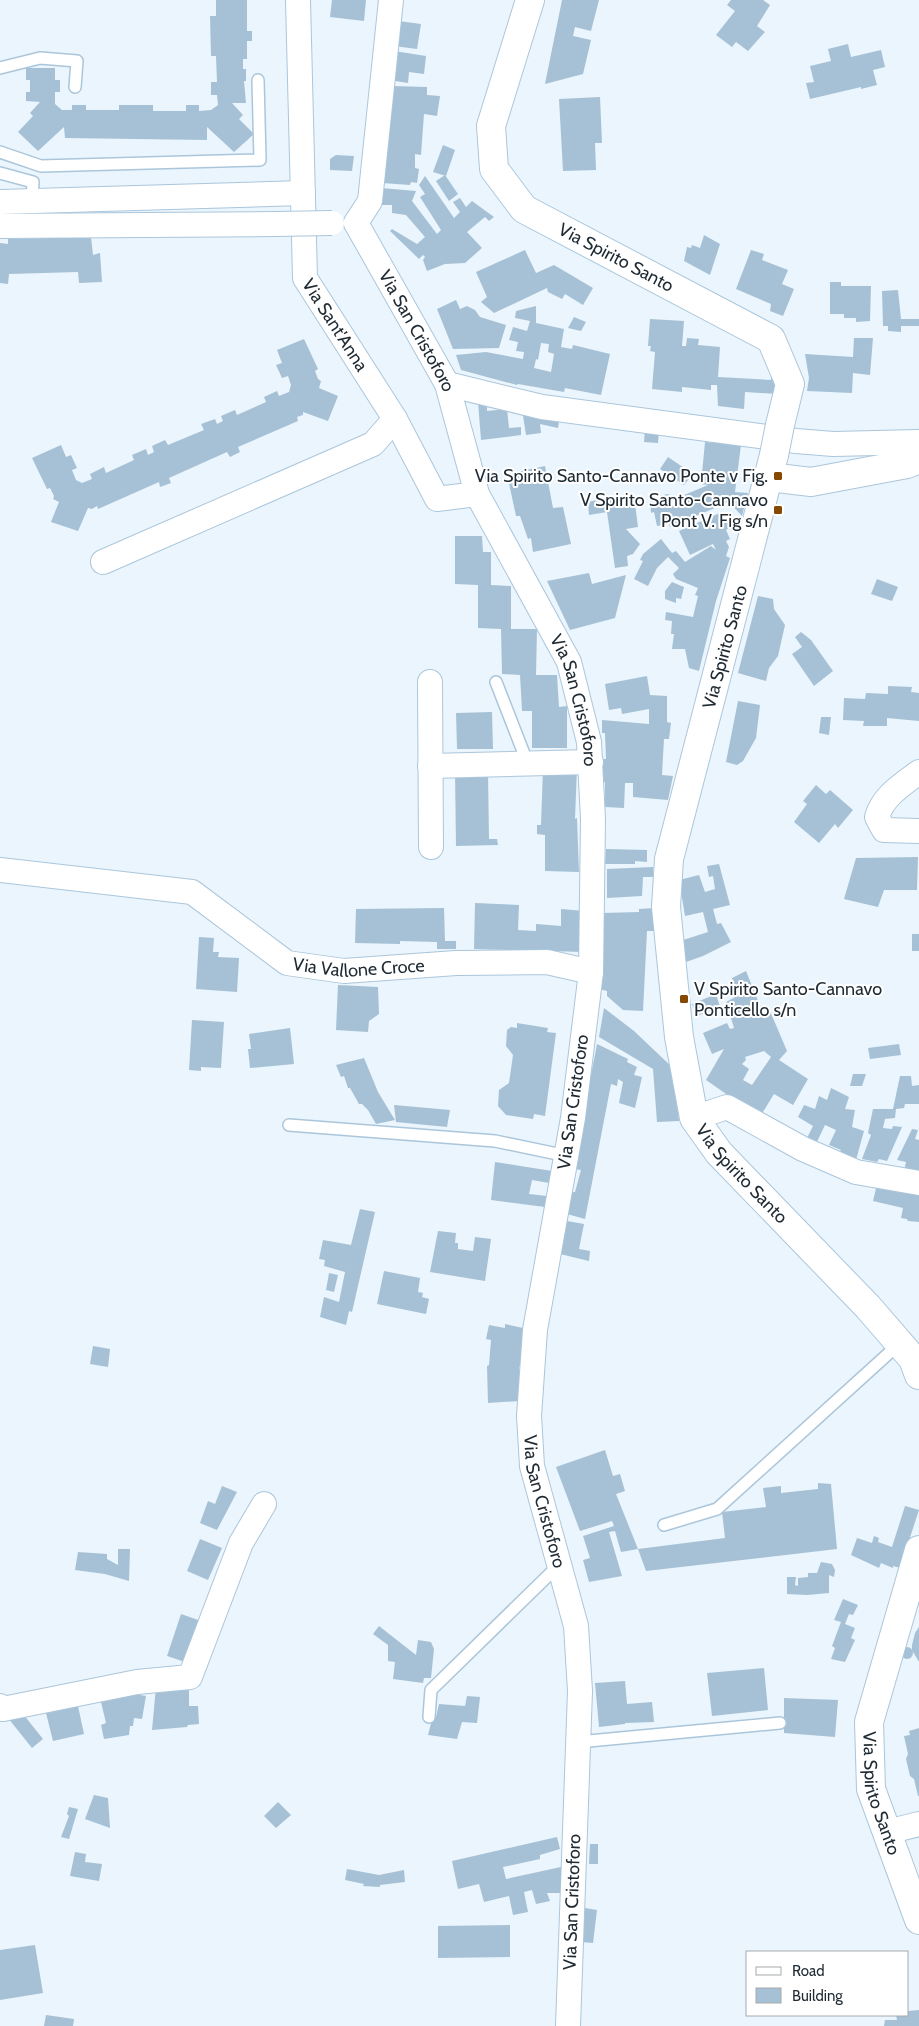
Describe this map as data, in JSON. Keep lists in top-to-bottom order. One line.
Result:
{"streets":{"street":["Via Spirito Santo","Via Sant'Anna","Via San Cristoforo","Via Vallone Croce"]},"crossings":[["Via Sant'Anna","Via San Cristoforo"],["Via San Cristoforo","Via Vallone Croce"]],"places":{"transit":["Via Spirito Santo-Cannavo Ponte v Fig.","V Spirito Santo-Cannavo Pont V. Fig s/n","V Spirito Santo-Cannavo Ponticello s/n"]},"legend":["Road","Building"]}
